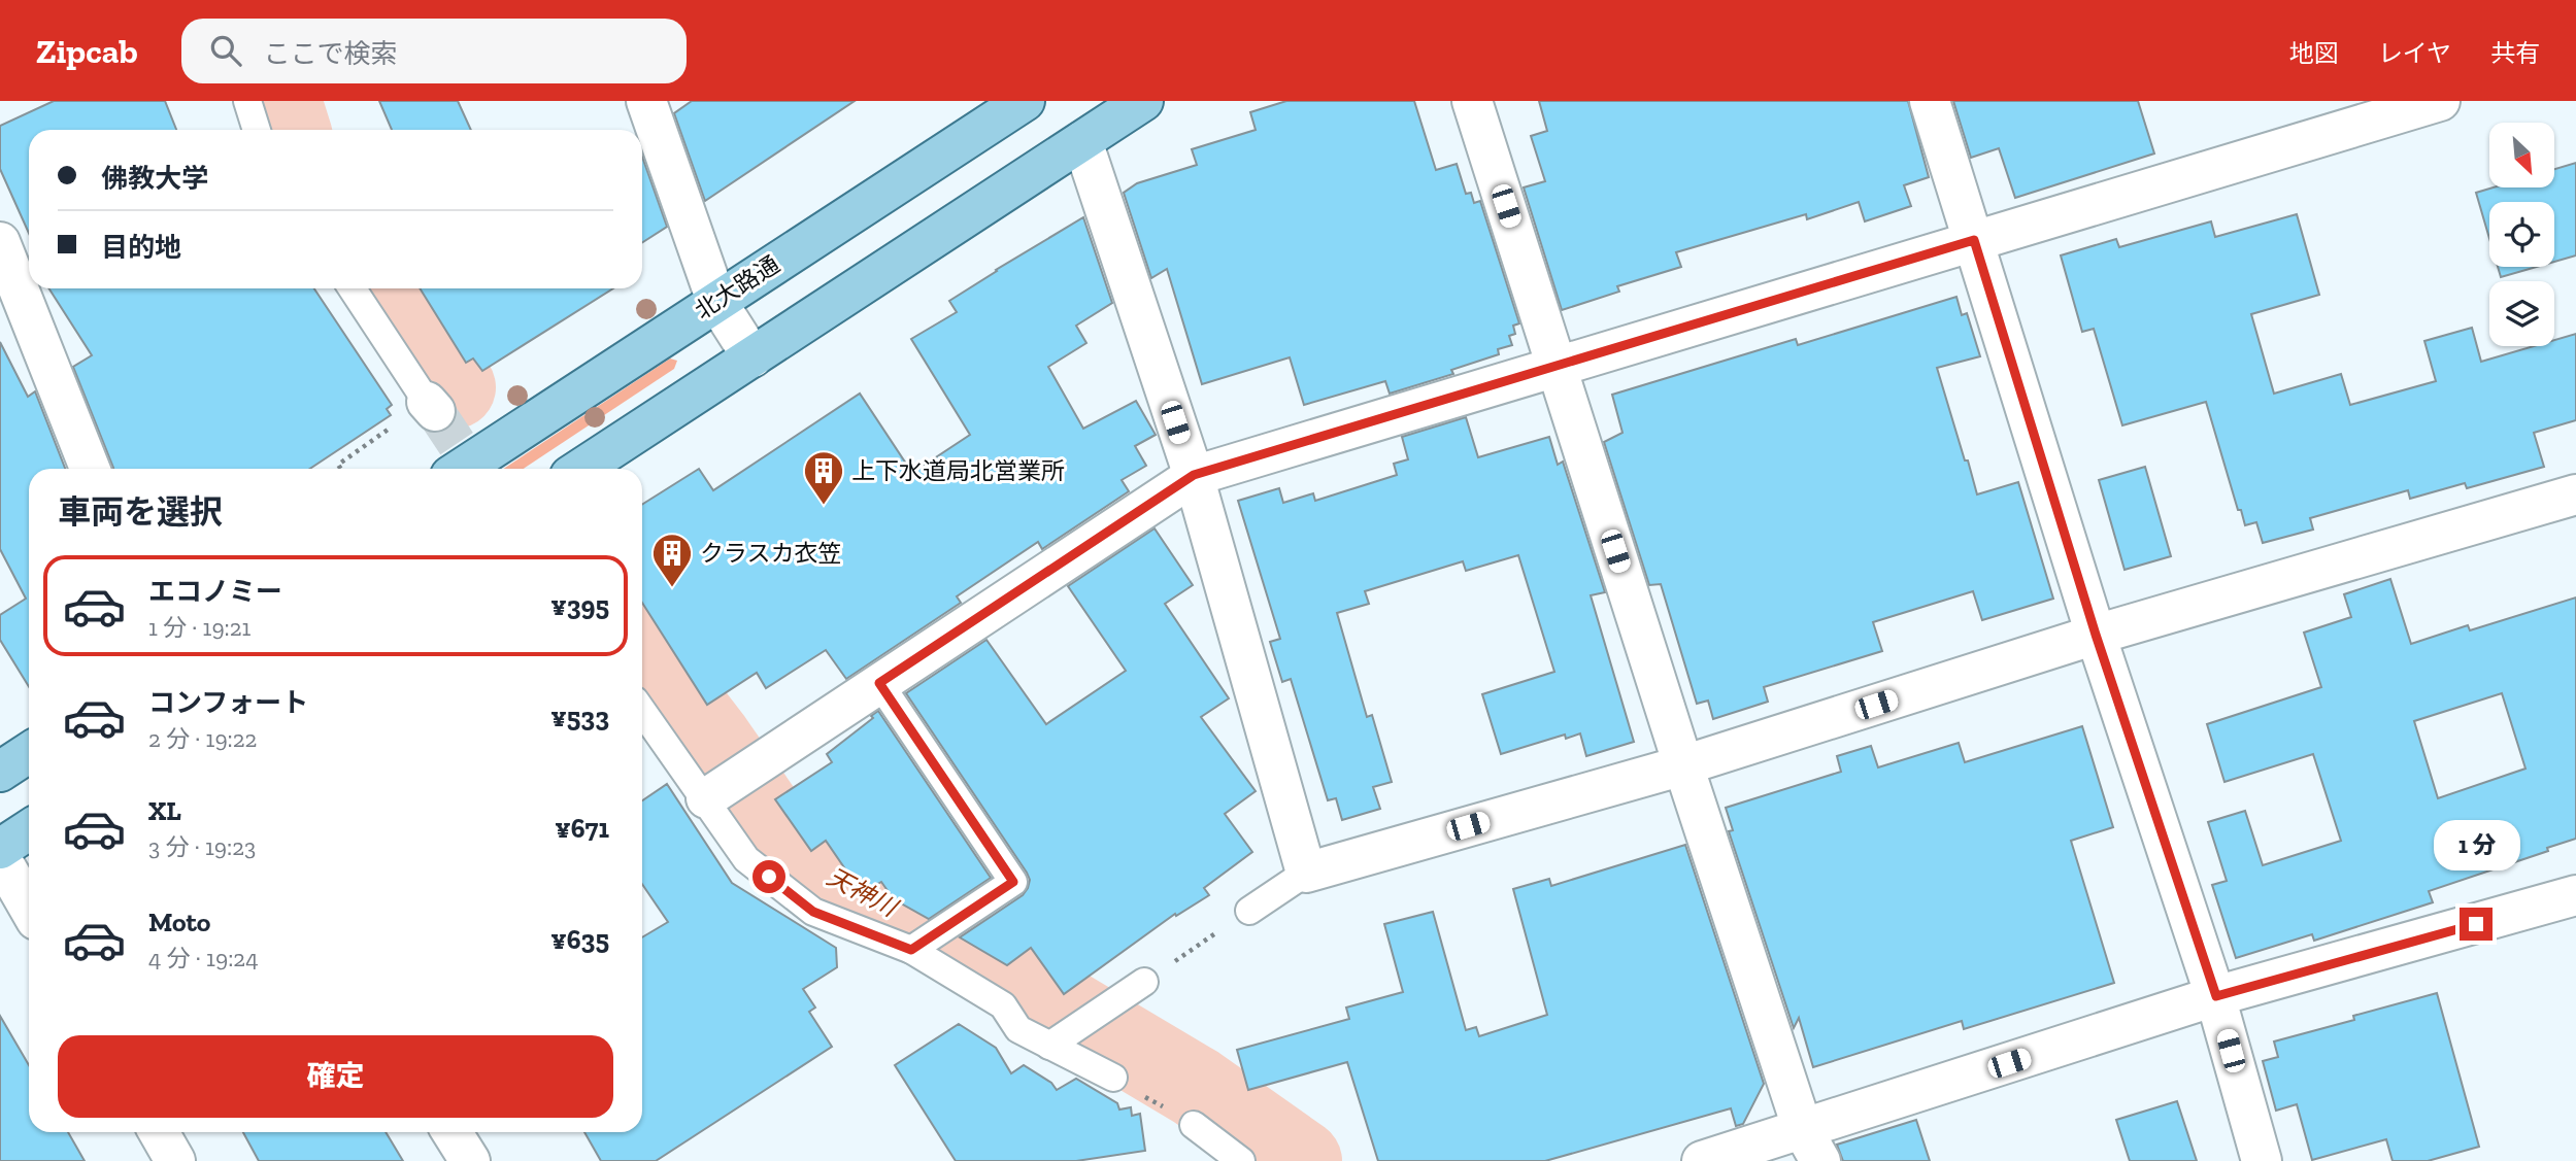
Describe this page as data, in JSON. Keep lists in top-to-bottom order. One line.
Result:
{"streets":{"main road":["北大路通"]},"water":["天神川"],"places":{"building":["上下水道局北営業所","クラスカ衣笠"]},"north":"bottom right","page":{"header":"Zipcab","search":"ここで検索","nav":["地図","レイヤ","共有"],"banner":["佛教大学","目的地"],"heading":"車両を選択","list":[{"name":"エコノミー","note":"1 分 · 19:21","value":"¥395"},{"name":"コンフォート","note":"2 分 · 19:22","value":"¥533"},{"name":"XL","note":"3 分 · 19:23","value":"¥671"},{"name":"Moto","note":"4 分 · 19:24","value":"¥635"}],"bubble":"1 分","buttons":"確定"}}
